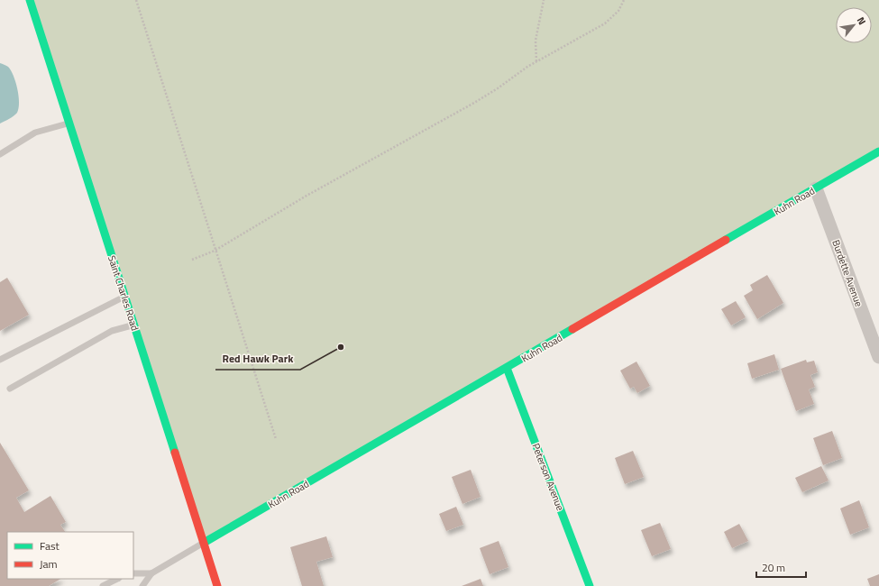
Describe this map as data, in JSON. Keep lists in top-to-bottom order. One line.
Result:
{"streets":{"street":["Kuhn Road","Burdette Avenue","Saint Charles Road","Peterson Avenue"]},"crossings":[["Kuhn Road","Burdette Avenue"],["Kuhn Road","Saint Charles Road"],["Kuhn Road","Peterson Avenue"]],"places":["Red Hawk Park"],"legend":["Fast","Jam"],"scale_bar":"20 m","north":"top right"}
